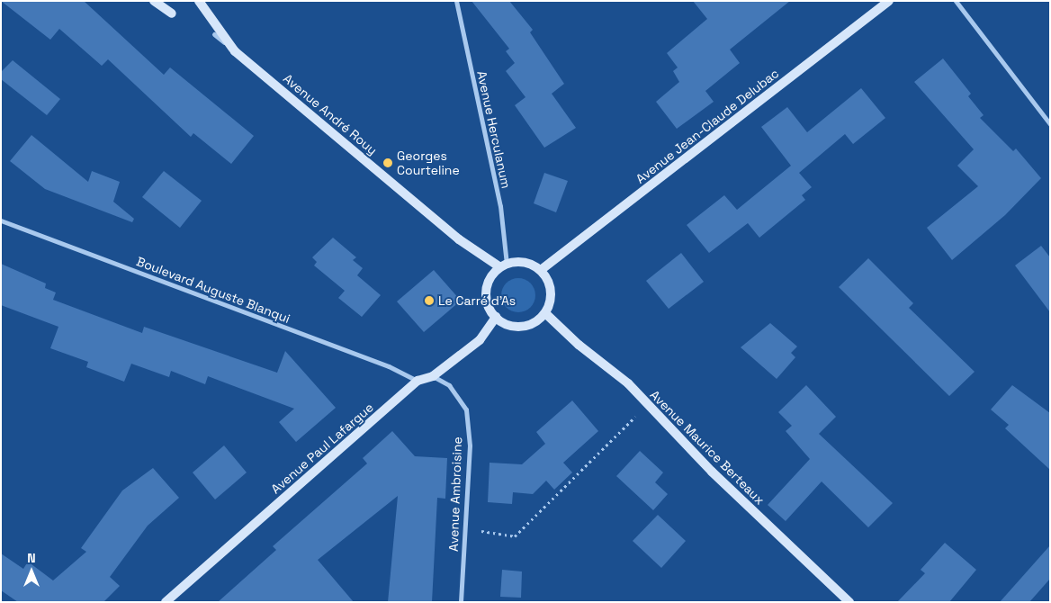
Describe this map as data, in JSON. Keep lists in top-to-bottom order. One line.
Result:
{"streets":{"main road":["Avenue André Rouy","Avenue Jean-Claude Delubac","Avenue Maurice Berteaux","Avenue Paul Lafargue"],"street":["Avenue Herculanum","Boulevard Auguste Blanqui","Avenue Ambroisine"]},"crossings":[["Avenue André Rouy","Avenue Jean-Claude Delubac"],["Avenue André Rouy","Avenue Herculanum"],["Avenue André Rouy","Avenue Maurice Berteaux"],["Avenue André Rouy","Avenue Paul Lafargue"],["Avenue Jean-Claude Delubac","Avenue Herculanum"],["Avenue Jean-Claude Delubac","Avenue Maurice Berteaux"],["Avenue Jean-Claude Delubac","Avenue Paul Lafargue"],["Avenue Herculanum","Avenue Maurice Berteaux"],["Avenue Herculanum","Avenue Paul Lafargue"],["Boulevard Auguste Blanqui","Avenue Paul Lafargue"],["Avenue Maurice Berteaux","Avenue Paul Lafargue"],["Avenue Paul Lafargue","Avenue Ambroisine"]],"places":["Georges Courteline","Le Carré d'As"],"north":"top"}
